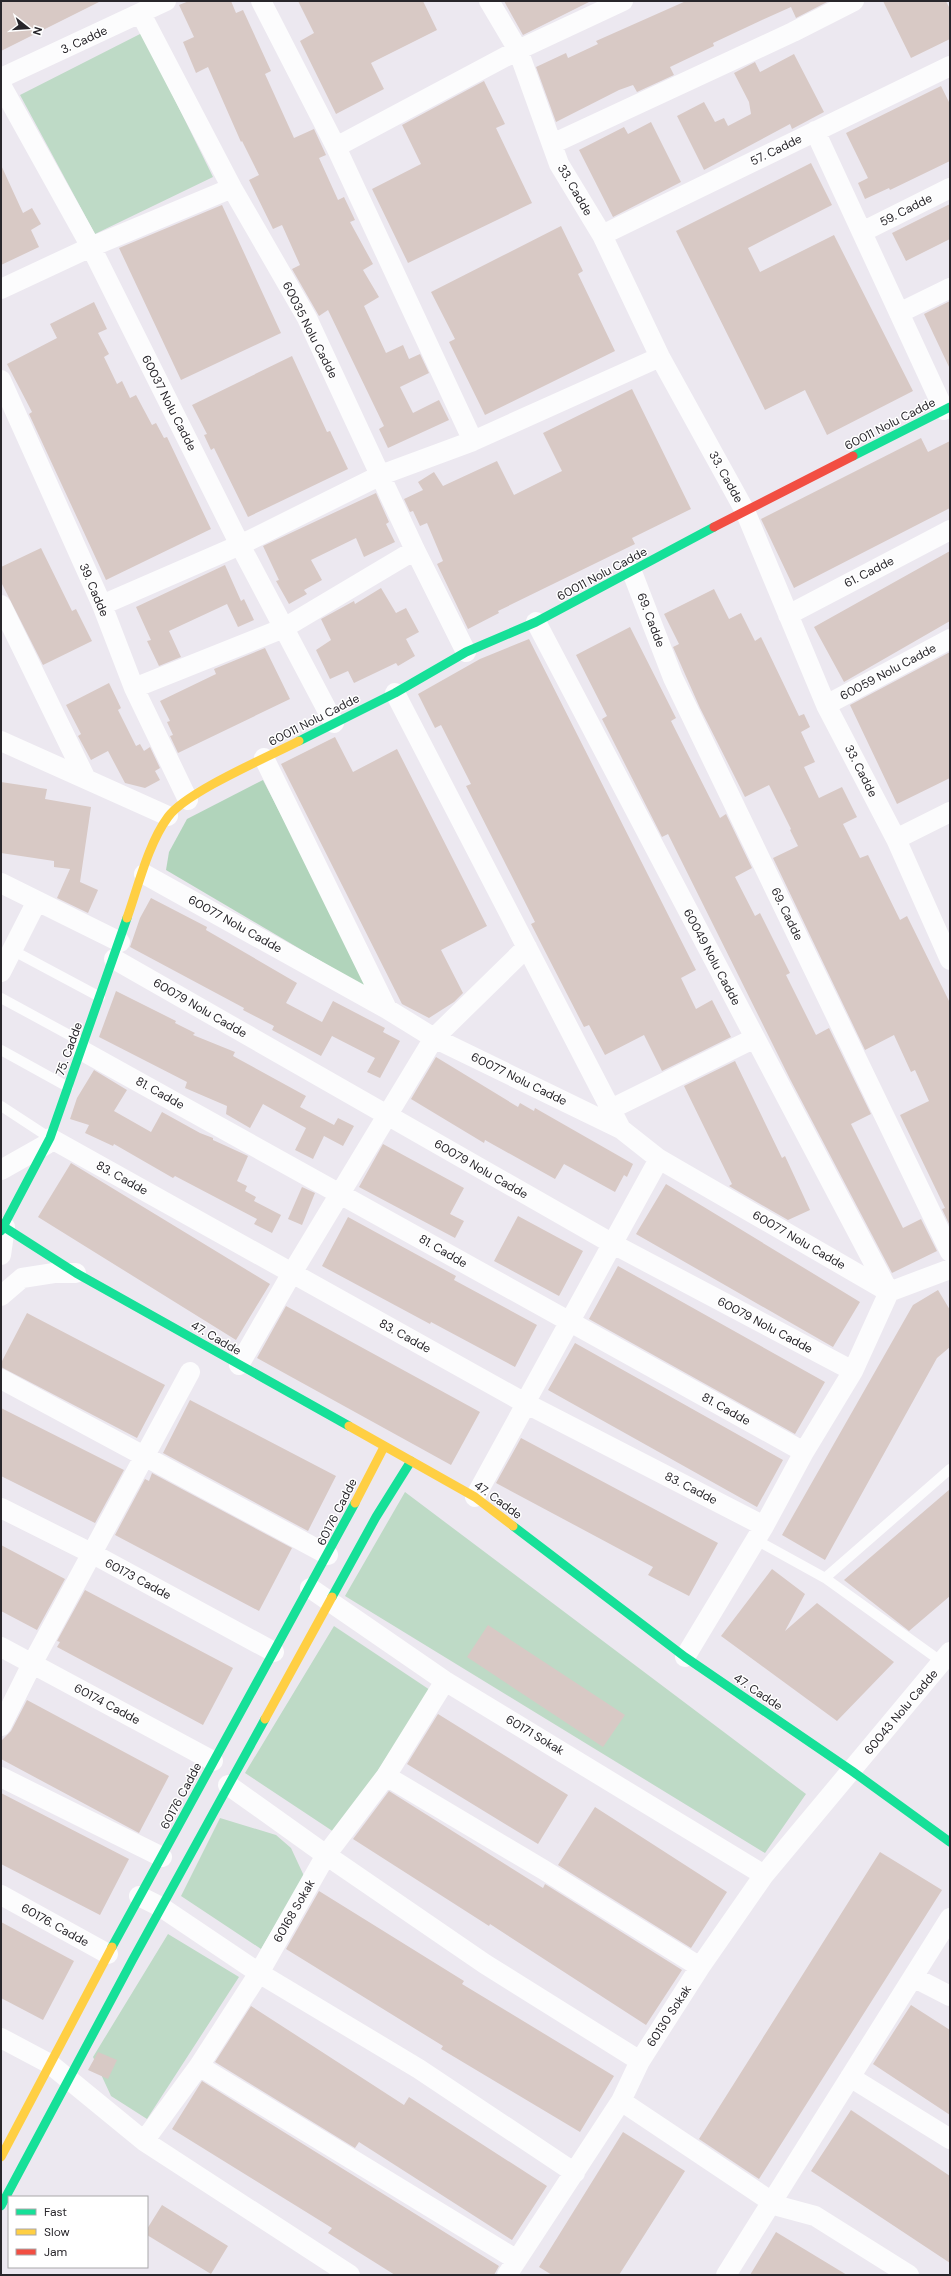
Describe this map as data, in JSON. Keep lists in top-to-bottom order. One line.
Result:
{"streets":{"street":["3. Cadde","57. Cadde","33. Cadde","59. Cadde","60035 Nolu Cadde","60037 Nolu Cadde","60011 Nolu Cadde","61. Cadde","39. Cadde","69. Cadde","60059 Nolu Cadde","60077 Nolu Cadde","60049 Nolu Cadde","60079 Nolu Cadde","75. Cadde","81. Cadde","83. Cadde","47. Cadde","60176 Cadde","60173 Cadde","60174 Cadde","60043 Nolu Cadde","60171 Sokak","60168 Sokak","60176. Cadde","60130 Sokak"]},"crossings":[["3. Cadde","60035 Nolu Cadde"],["57. Cadde","33. Cadde"],["33. Cadde","60011 Nolu Cadde"],["33. Cadde","61. Cadde"],["33. Cadde","60059 Nolu Cadde"],["60035 Nolu Cadde","60011 Nolu Cadde"],["60037 Nolu Cadde","60011 Nolu Cadde"],["60011 Nolu Cadde","39. Cadde"],["60011 Nolu Cadde","69. Cadde"],["60011 Nolu Cadde","60049 Nolu Cadde"],["60011 Nolu Cadde","75. Cadde"],["60077 Nolu Cadde","60049 Nolu Cadde"],["60077 Nolu Cadde","75. Cadde"],["60079 Nolu Cadde","75. Cadde"],["75. Cadde","81. Cadde"],["75. Cadde","83. Cadde"],["75. Cadde","47. Cadde"],["47. Cadde","60176 Cadde"],["47. Cadde","60043 Nolu Cadde"],["47. Cadde","60130 Sokak"],["60176 Cadde","60173 Cadde"],["60176 Cadde","60174 Cadde"],["60176 Cadde","60171 Sokak"],["60176 Cadde","60176. Cadde"],["60043 Nolu Cadde","60130 Sokak"],["60171 Sokak","60168 Sokak"],["60171 Sokak","60130 Sokak"]],"legend":["Fast","Slow","Jam"],"north":"right"}
